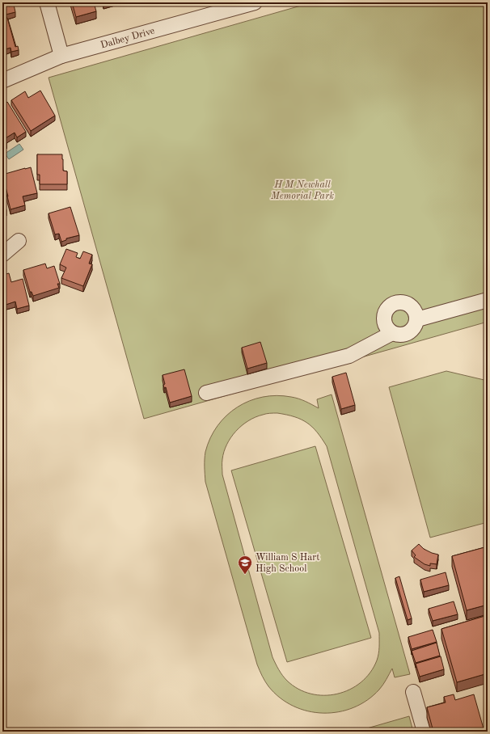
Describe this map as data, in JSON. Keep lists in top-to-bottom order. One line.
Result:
{"streets":{"street":["Dalbey Drive"]},"parks":["H M Newhall Memorial Park"],"places":{"school or university":["William S Hart High School"]}}
